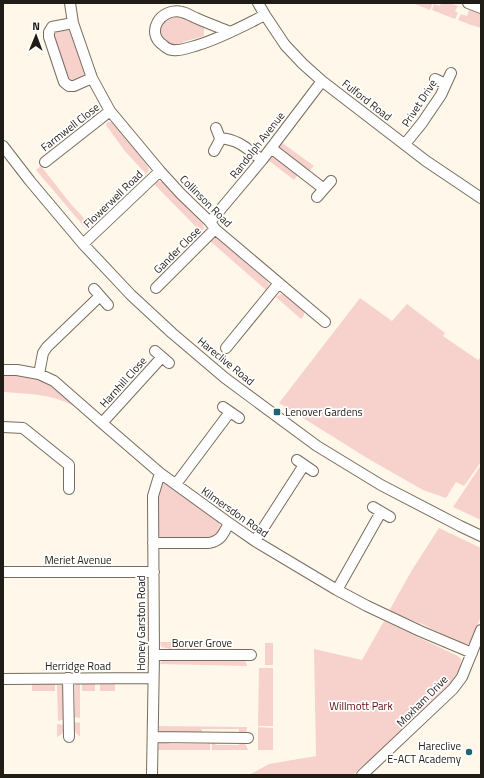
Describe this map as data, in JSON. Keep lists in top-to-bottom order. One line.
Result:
{"streets":{"street":["Fulford Road","Privet Drive","Farmwell Close","Randolph Avenue","Flowerwell Road","Collinson Road","Gander Close","Hareclive Road","Harnhill Close","Kilmersdon Road","Meriet Avenue","Honey Garston Road","Borver Grove","Herridge Road","Moxham Drive"]},"crossings":[["Fulford Road","Privet Drive"],["Fulford Road","Randolph Avenue"],["Farmwell Close","Collinson Road"],["Randolph Avenue","Collinson Road"],["Randolph Avenue","Gander Close"],["Flowerwell Road","Collinson Road"],["Flowerwell Road","Hareclive Road"],["Collinson Road","Gander Close"],["Harnhill Close","Kilmersdon Road"],["Kilmersdon Road","Honey Garston Road"],["Kilmersdon Road","Moxham Drive"],["Meriet Avenue","Honey Garston Road"],["Honey Garston Road","Borver Grove"],["Honey Garston Road","Herridge Road"]],"parks":["Willmott Park"],"places":{"transit":["Lenover Gardens"],"other":["Hareclive E-ACT Academy"]},"north":"top"}
